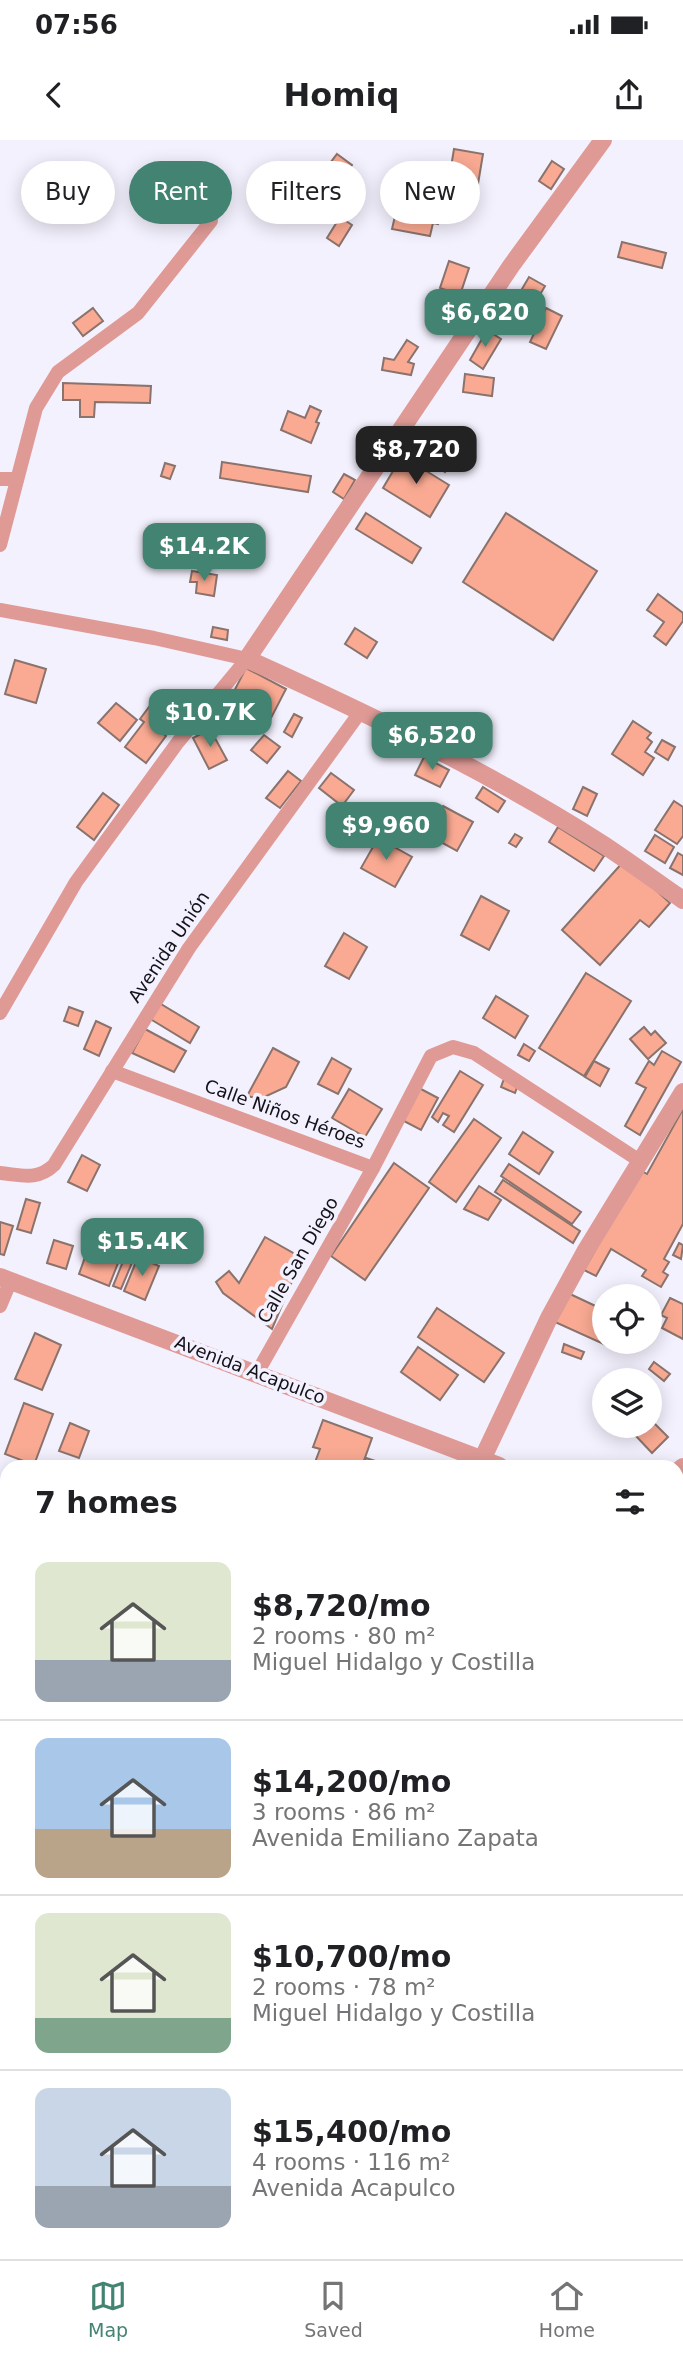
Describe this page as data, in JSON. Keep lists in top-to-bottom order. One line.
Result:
{"streets":{"street":["Avenida Unión","Calle Niños Héroes","Calle San Diego","Avenida Acapulco"]},"crossings":[["Avenida Unión","Calle Niños Héroes"],["Calle Niños Héroes","Calle San Diego"],["Calle San Diego","Avenida Acapulco"]],"page":{"status":"07:56","header":"Homiq","chip":["Buy","Rent","Filters","New"],"price":["$6,620","$8,720","$14.2K","$10.7K","$6,520","$9,960","$15.4K"],"heading":"7 homes","list":[{"name":"$8,720/mo","note":"2 rooms · 80 m² · Miguel Hidalgo y Costilla"},{"name":"$14,200/mo","note":"3 rooms · 86 m² · Avenida Emiliano Zapata"},{"name":"$10,700/mo","note":"2 rooms · 78 m² · Miguel Hidalgo y Costilla"},{"name":"$15,400/mo","note":"4 rooms · 116 m² · Avenida Acapulco"}],"tabs":["Map","Saved","Home"]}}
